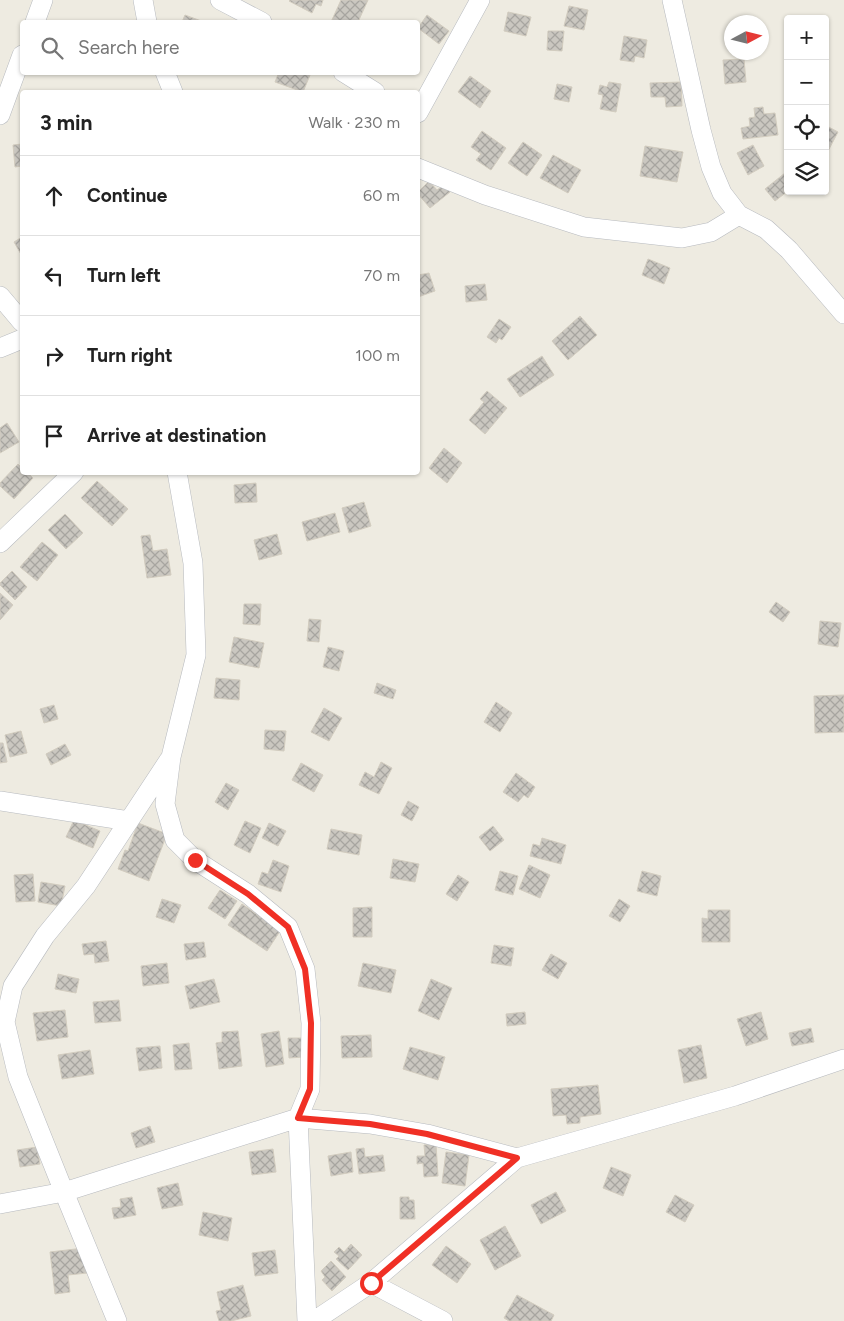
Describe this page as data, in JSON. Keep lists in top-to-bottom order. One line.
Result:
{"north":"right","page":{"map_buttons":["+","−"],"search":"Search here","heading":["3 min","Walk · 230 m"],"list":[["Continue","60 m"],["Turn left","70 m"],["Turn right","100 m"],"Arrive at destination"]}}
